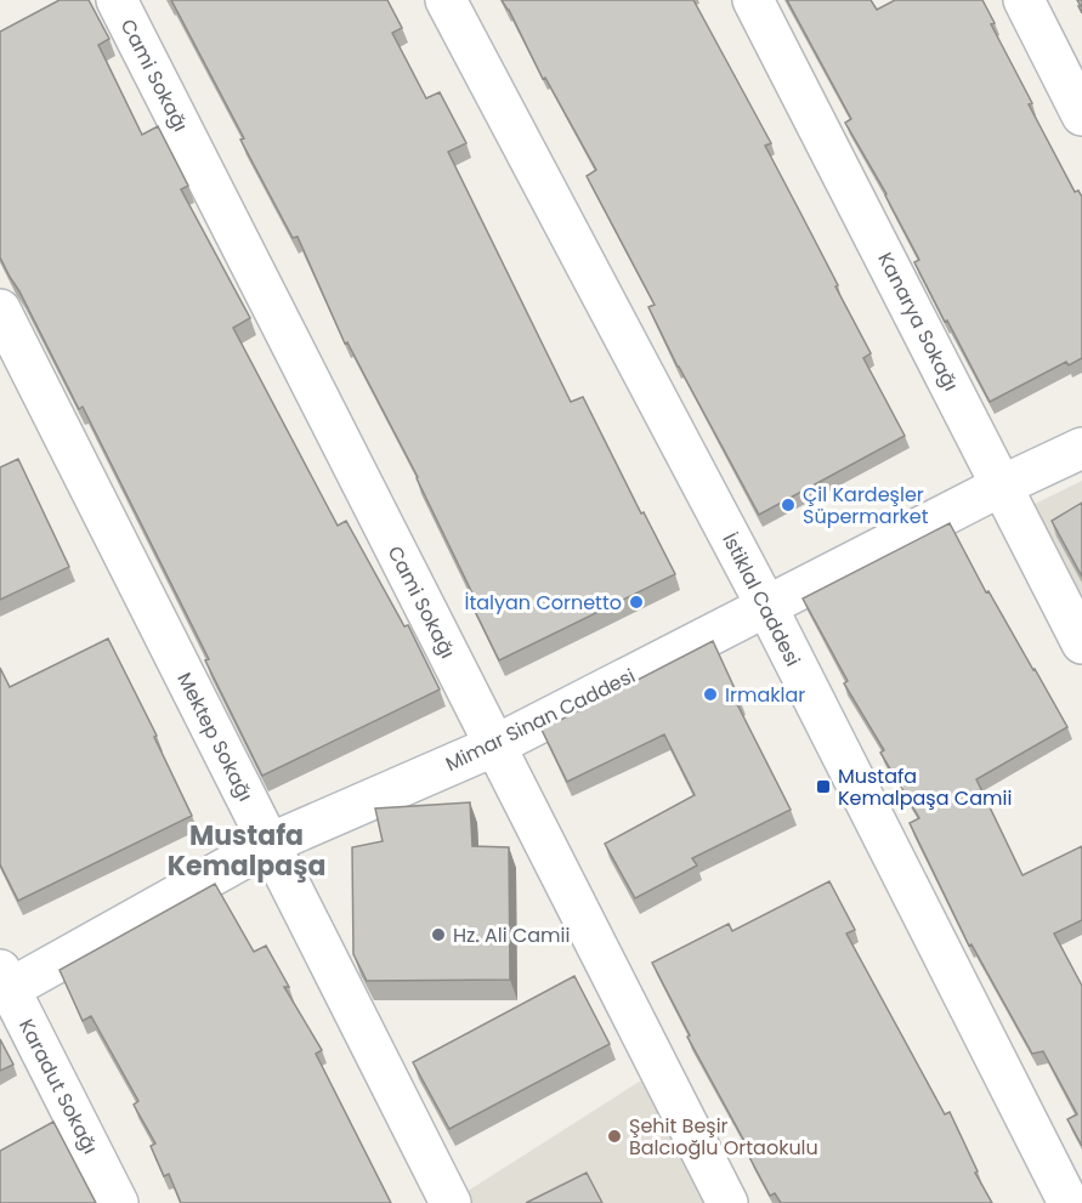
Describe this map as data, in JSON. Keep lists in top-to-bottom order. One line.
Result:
{"streets":{"street":["Cami Sokağı","Kanarya Sokağı","İstiklal Caddesi","Mimar Sinan Caddesi","Mektep Sokağı","Karadut Sokağı"]},"crossings":[["Cami Sokağı","Mimar Sinan Caddesi"],["Kanarya Sokağı","Mimar Sinan Caddesi"],["İstiklal Caddesi","Mimar Sinan Caddesi"],["Mimar Sinan Caddesi","Mektep Sokağı"],["Mimar Sinan Caddesi","Karadut Sokağı"]],"districts":["Mustafa Kemalpaşa"],"places":{"other":["Çil Kardeşler Süpermarket","İtalyan Cornetto","Irmaklar","Hz. Ali Camii","Şehit Beşir Balcıoğlu Ortaokulu"],"transit":["Mustafa Kemalpaşa Camii"]}}
